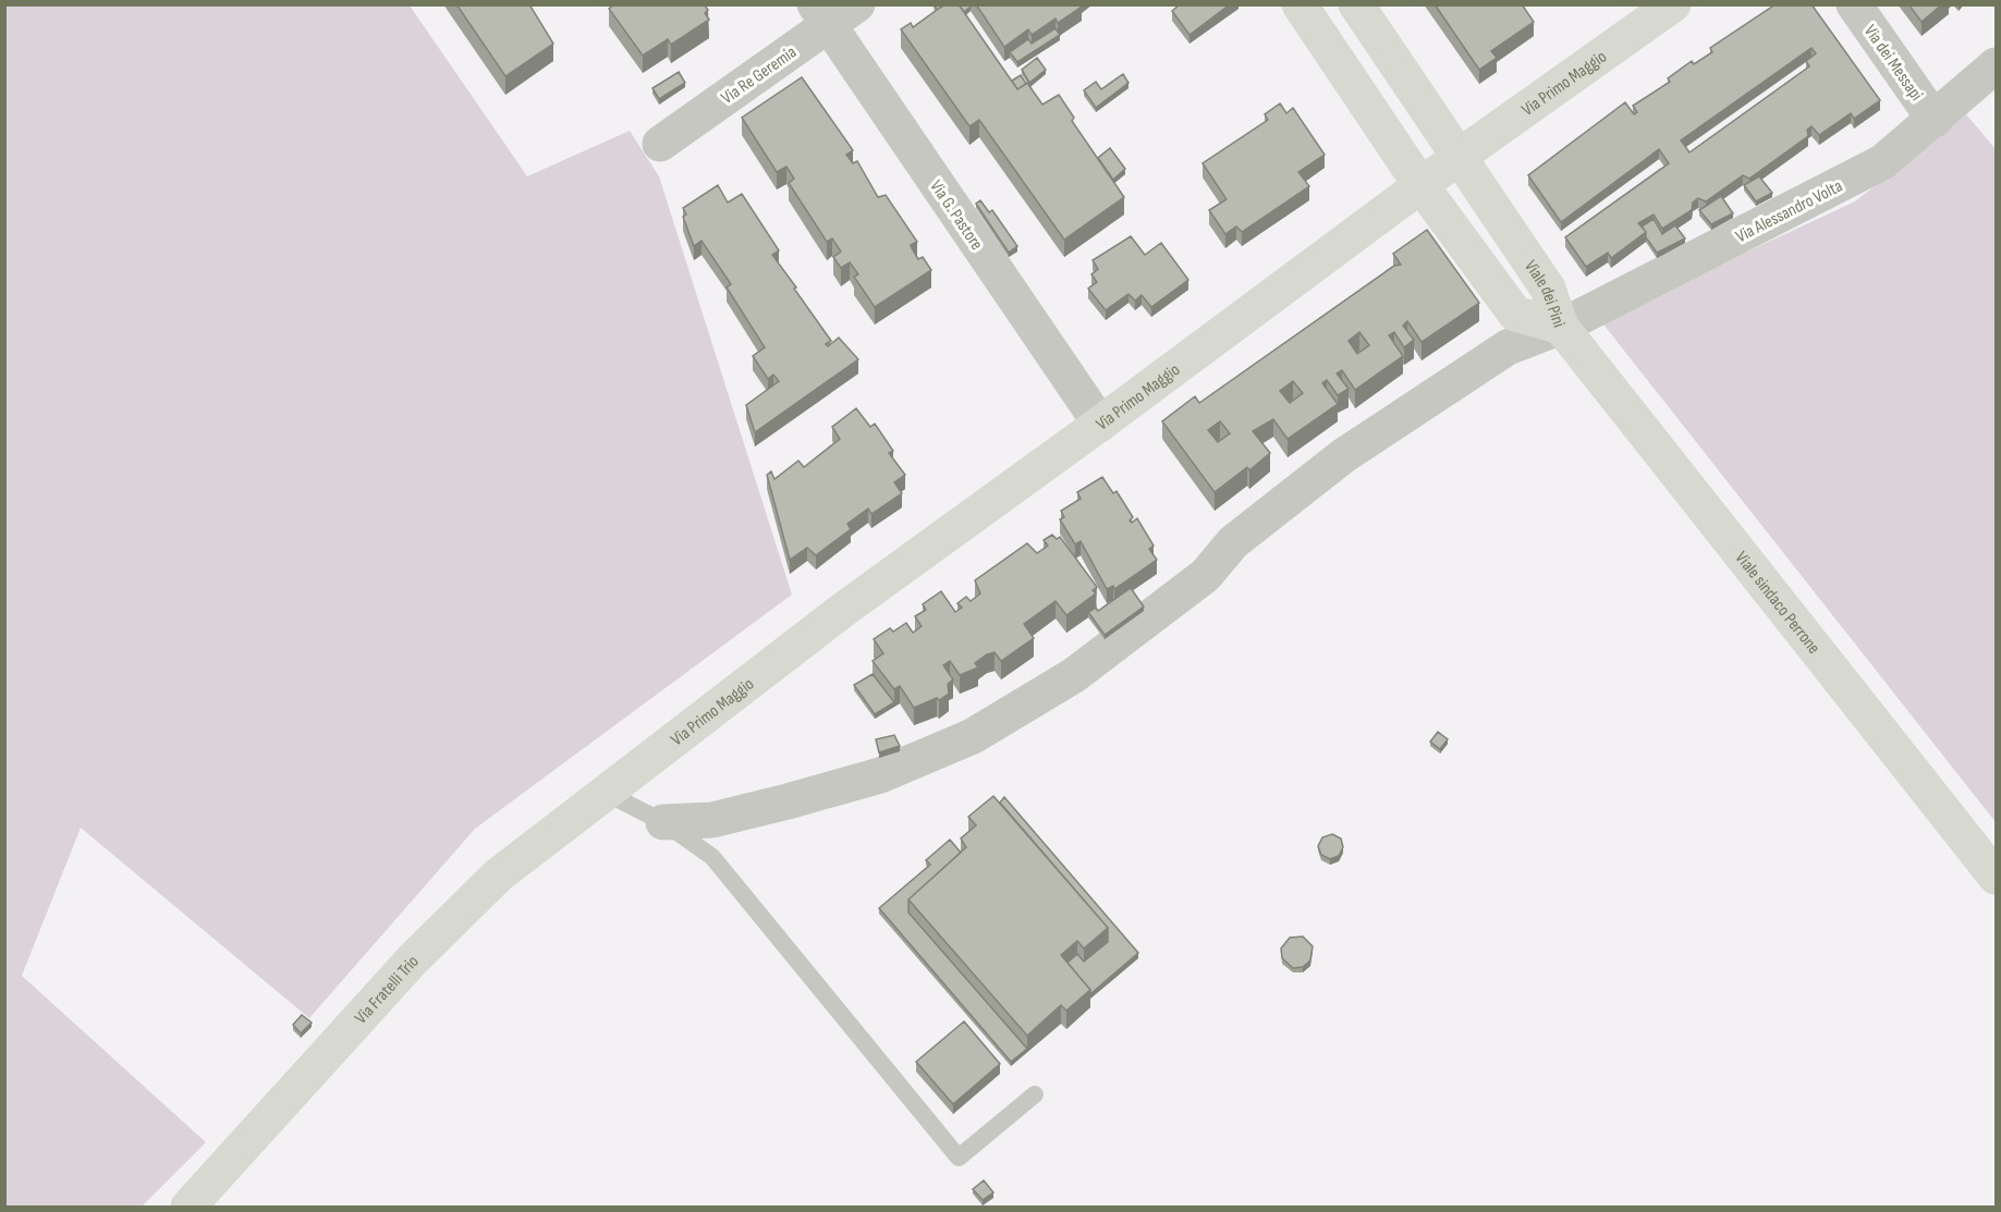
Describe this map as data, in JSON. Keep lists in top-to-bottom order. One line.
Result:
{"streets":{"street":["Via dei Messapi","Via Re Geremia","Via Primo Maggio","Via Alessandro Volta","Via G. Pastore","Viale dei Pini","Viale sindaco Perrone","Via Fratelli Trio"]},"crossings":[["Via dei Messapi","Via Alessandro Volta"],["Via Re Geremia","Via G. Pastore"],["Via Primo Maggio","Via G. Pastore"],["Via Primo Maggio","Viale dei Pini"],["Via Primo Maggio","Via Fratelli Trio"],["Via Alessandro Volta","Viale dei Pini"],["Via Alessandro Volta","Viale sindaco Perrone"],["Viale dei Pini","Viale sindaco Perrone"]]}
